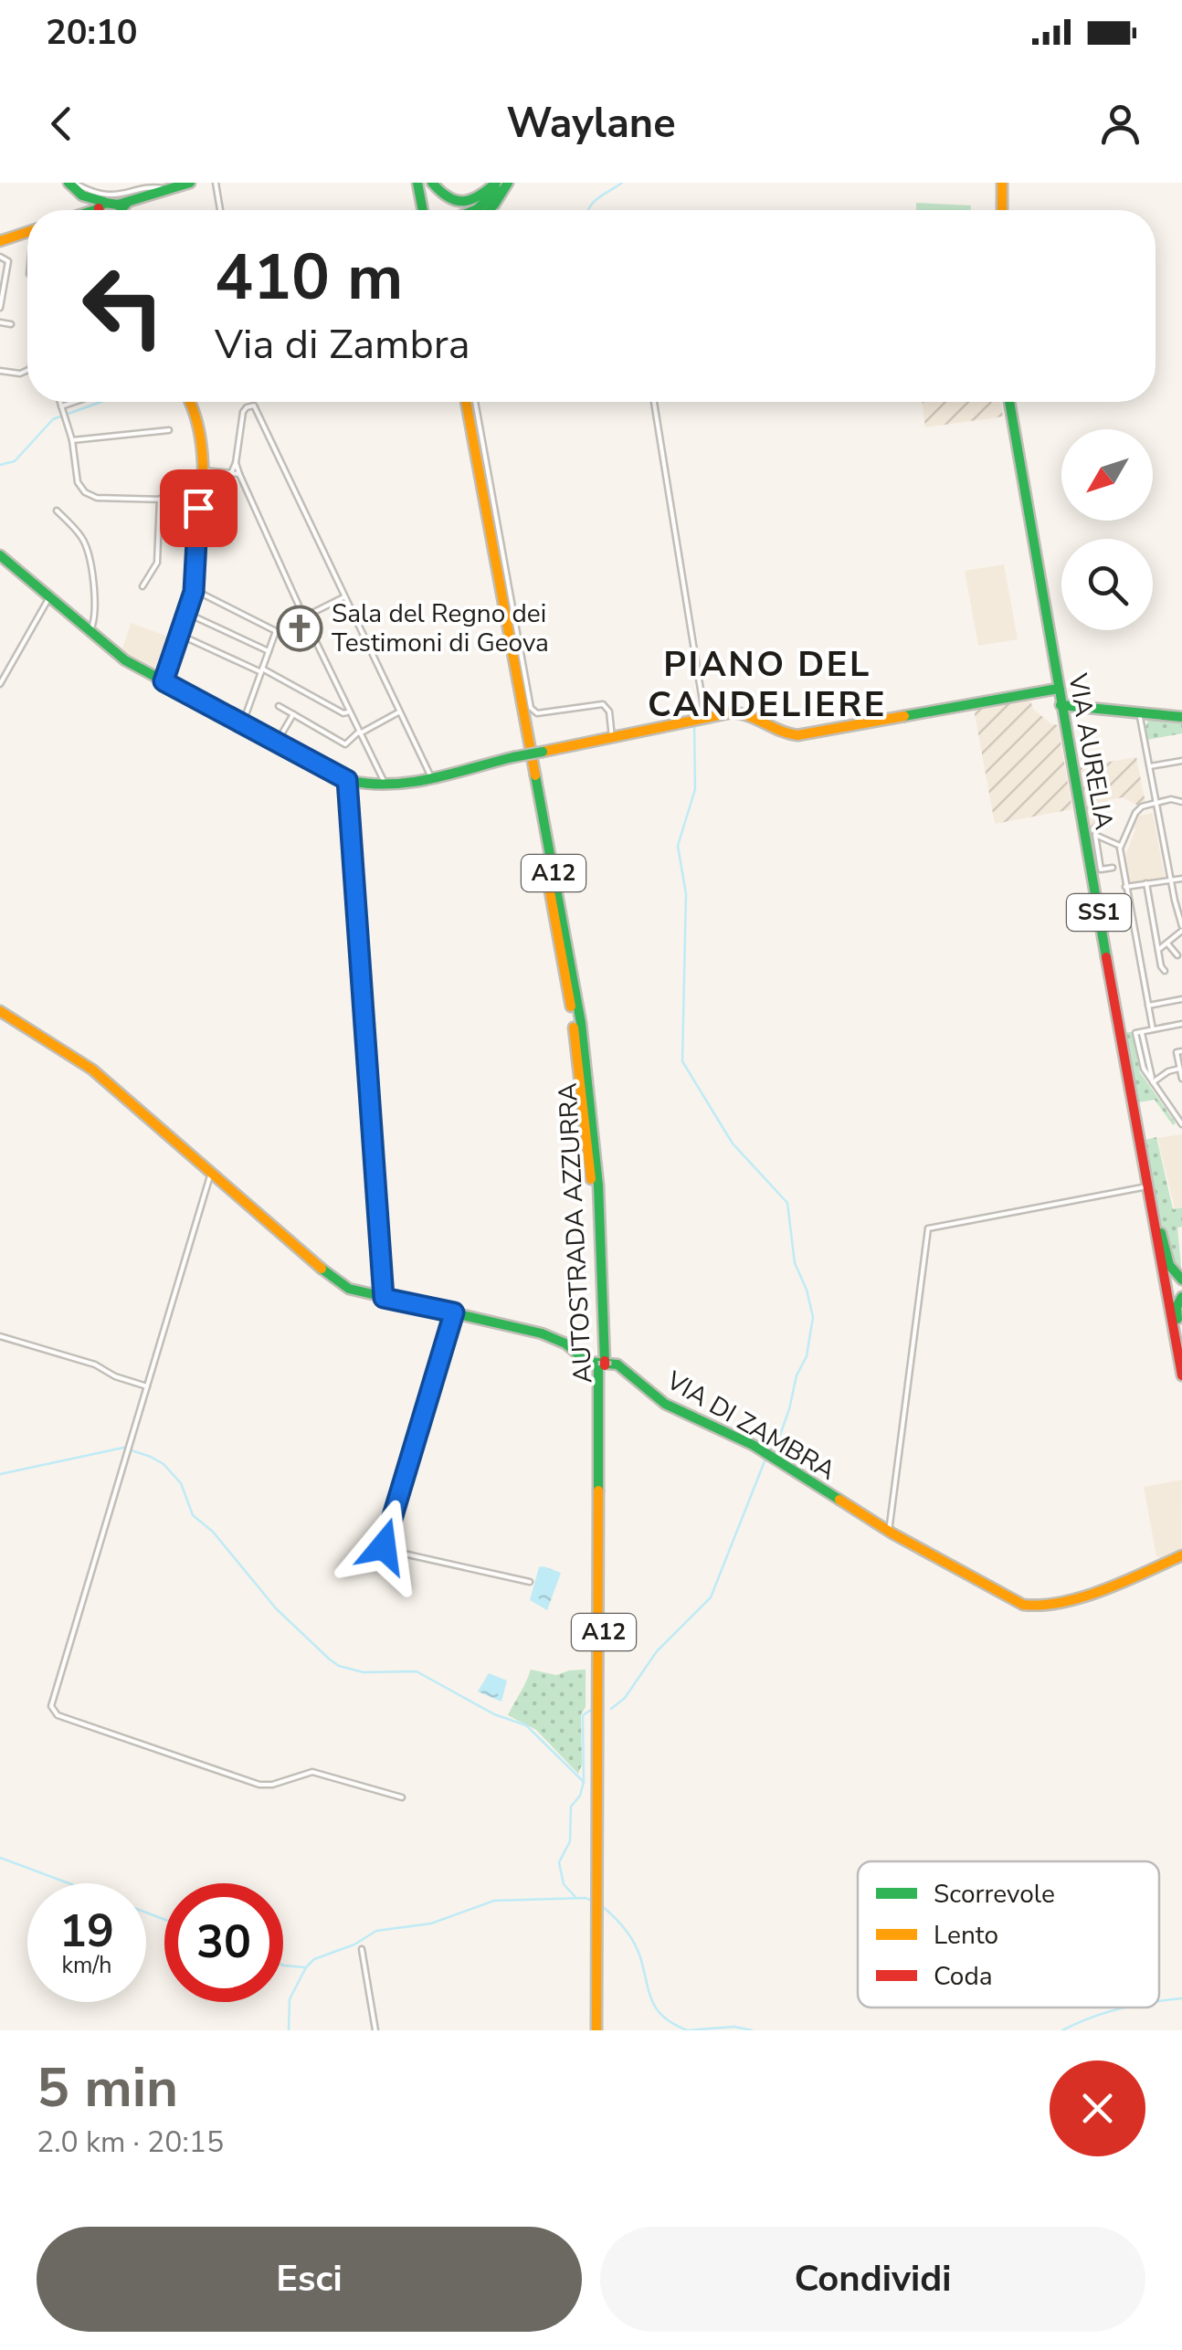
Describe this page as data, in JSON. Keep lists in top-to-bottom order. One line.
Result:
{"streets":{"main road":["VIA AURELIA","A12","SS1","AUTOSTRADA AZZURRA","VIA DI ZAMBRA"]},"districts":["PIANO DEL CANDELIERE"],"places":{"church":["Sala del Regno dei Testimoni di Geova"]},"legend":["Scorrevole","Lento","Coda"],"north":"bottom left","page":{"status":"20:10","header":"Waylane","turn":["410 m","Via di Zambra"],"speed":"19 km/h","limit":"30","heading":["5 min","2.0 km · 20:15"],"buttons":["Esci","Condividi"]}}
